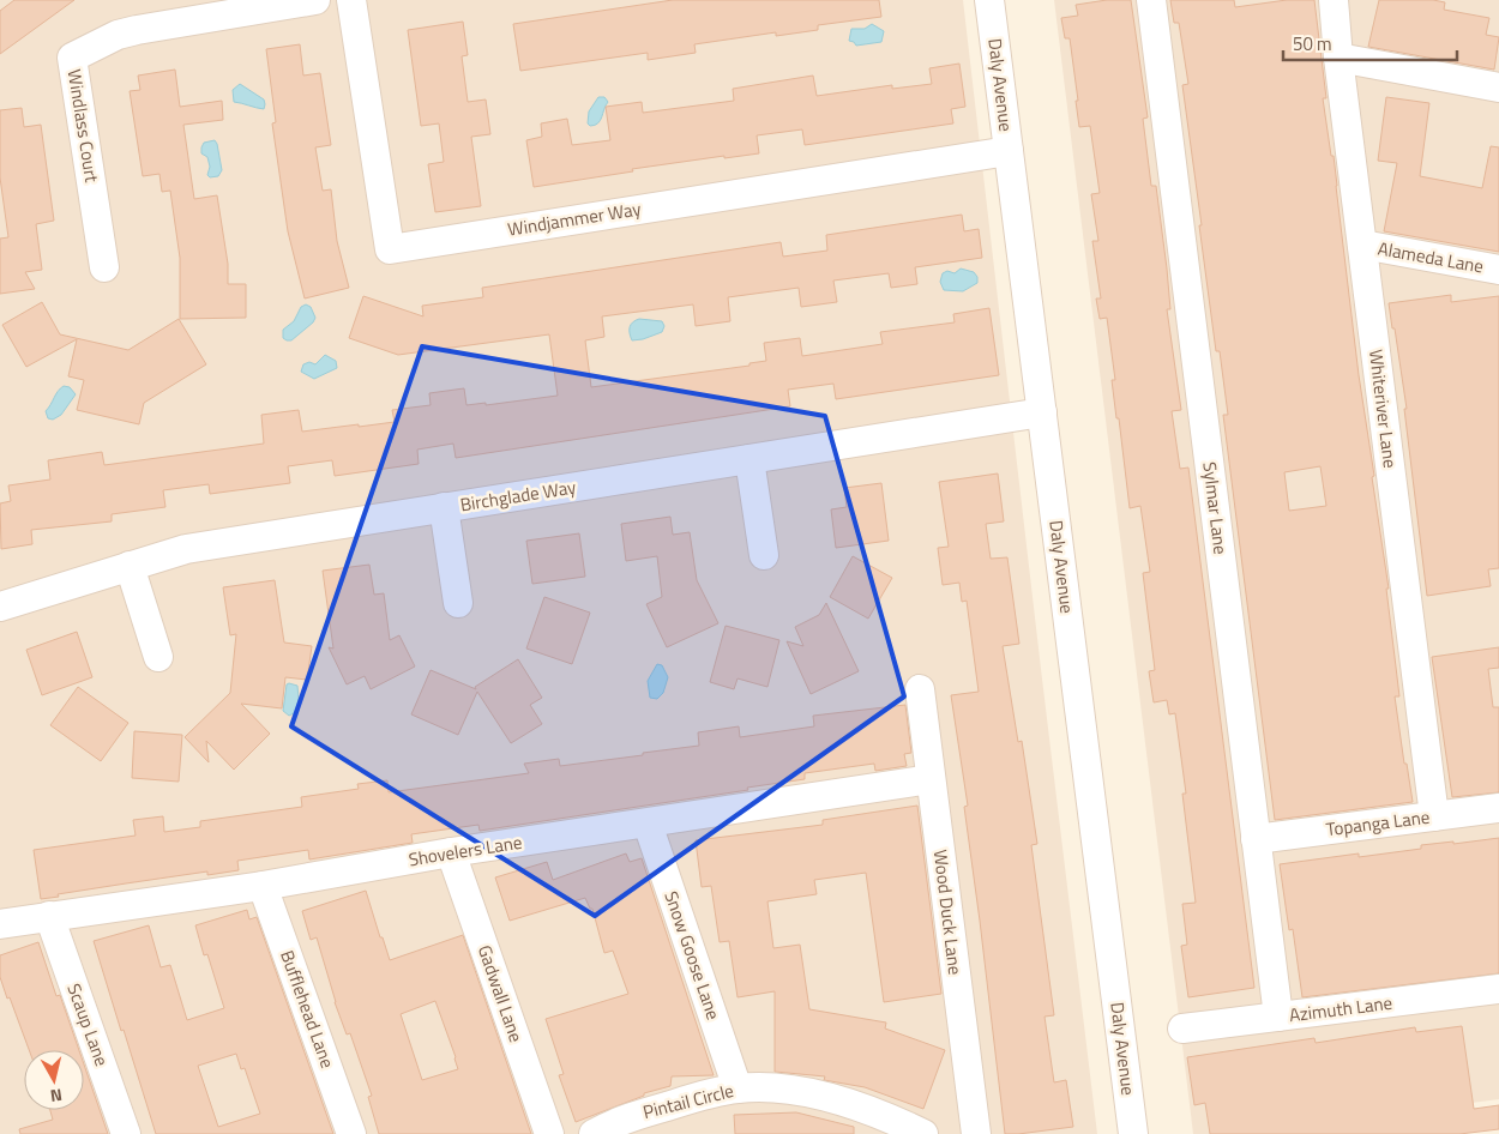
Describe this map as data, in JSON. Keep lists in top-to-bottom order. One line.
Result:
{"streets":{"street":["Daly Avenue","Windlass Court","Windjammer Way","Alameda Lane","Whiteriver Lane","Birchglade Way","Sylmar Lane","Topanga Lane","Shovelers Lane","Wood Duck Lane","Snow Goose Lane","Gadwall Lane","Bufflehead Lane","Azimuth Lane","Scaup Lane","Pintail Circle"]},"crossings":[["Daly Avenue","Windjammer Way"],["Daly Avenue","Birchglade Way"],["Alameda Lane","Whiteriver Lane"],["Whiteriver Lane","Topanga Lane"],["Sylmar Lane","Topanga Lane"],["Sylmar Lane","Azimuth Lane"],["Shovelers Lane","Wood Duck Lane"],["Shovelers Lane","Snow Goose Lane"],["Shovelers Lane","Gadwall Lane"],["Shovelers Lane","Bufflehead Lane"],["Shovelers Lane","Scaup Lane"],["Snow Goose Lane","Pintail Circle"]],"scale_bar":"50 m","north":"bottom"}
